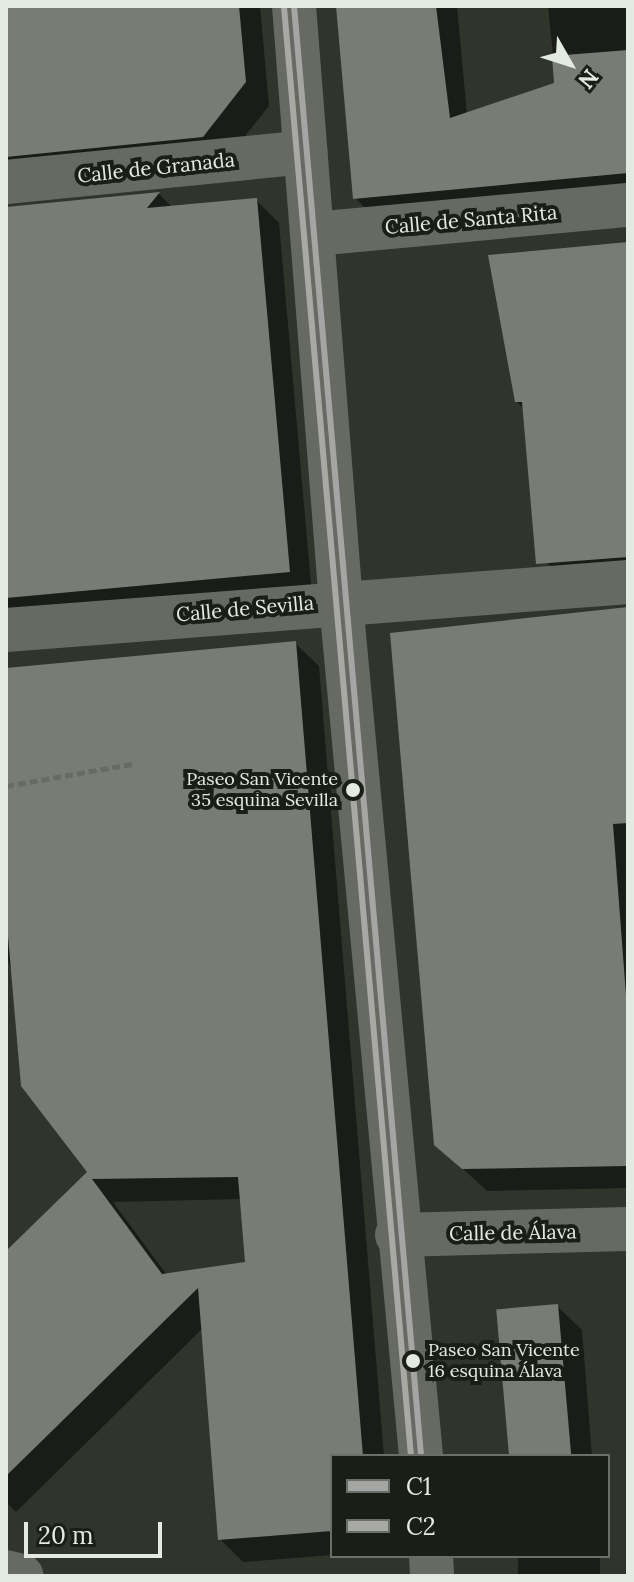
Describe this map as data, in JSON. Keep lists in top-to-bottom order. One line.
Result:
{"streets":{"street":["Calle de Granada","Calle de Santa Rita","Calle de Sevilla","Calle de Álava"]},"places":["Paseo San Vicente 35 esquina Sevilla","Paseo San Vicente 16 esquina Álava"],"lines":["transit line C1","transit line C2"],"legend":["C1","C2"],"scale_bar":"20 m","north":"bottom right"}
